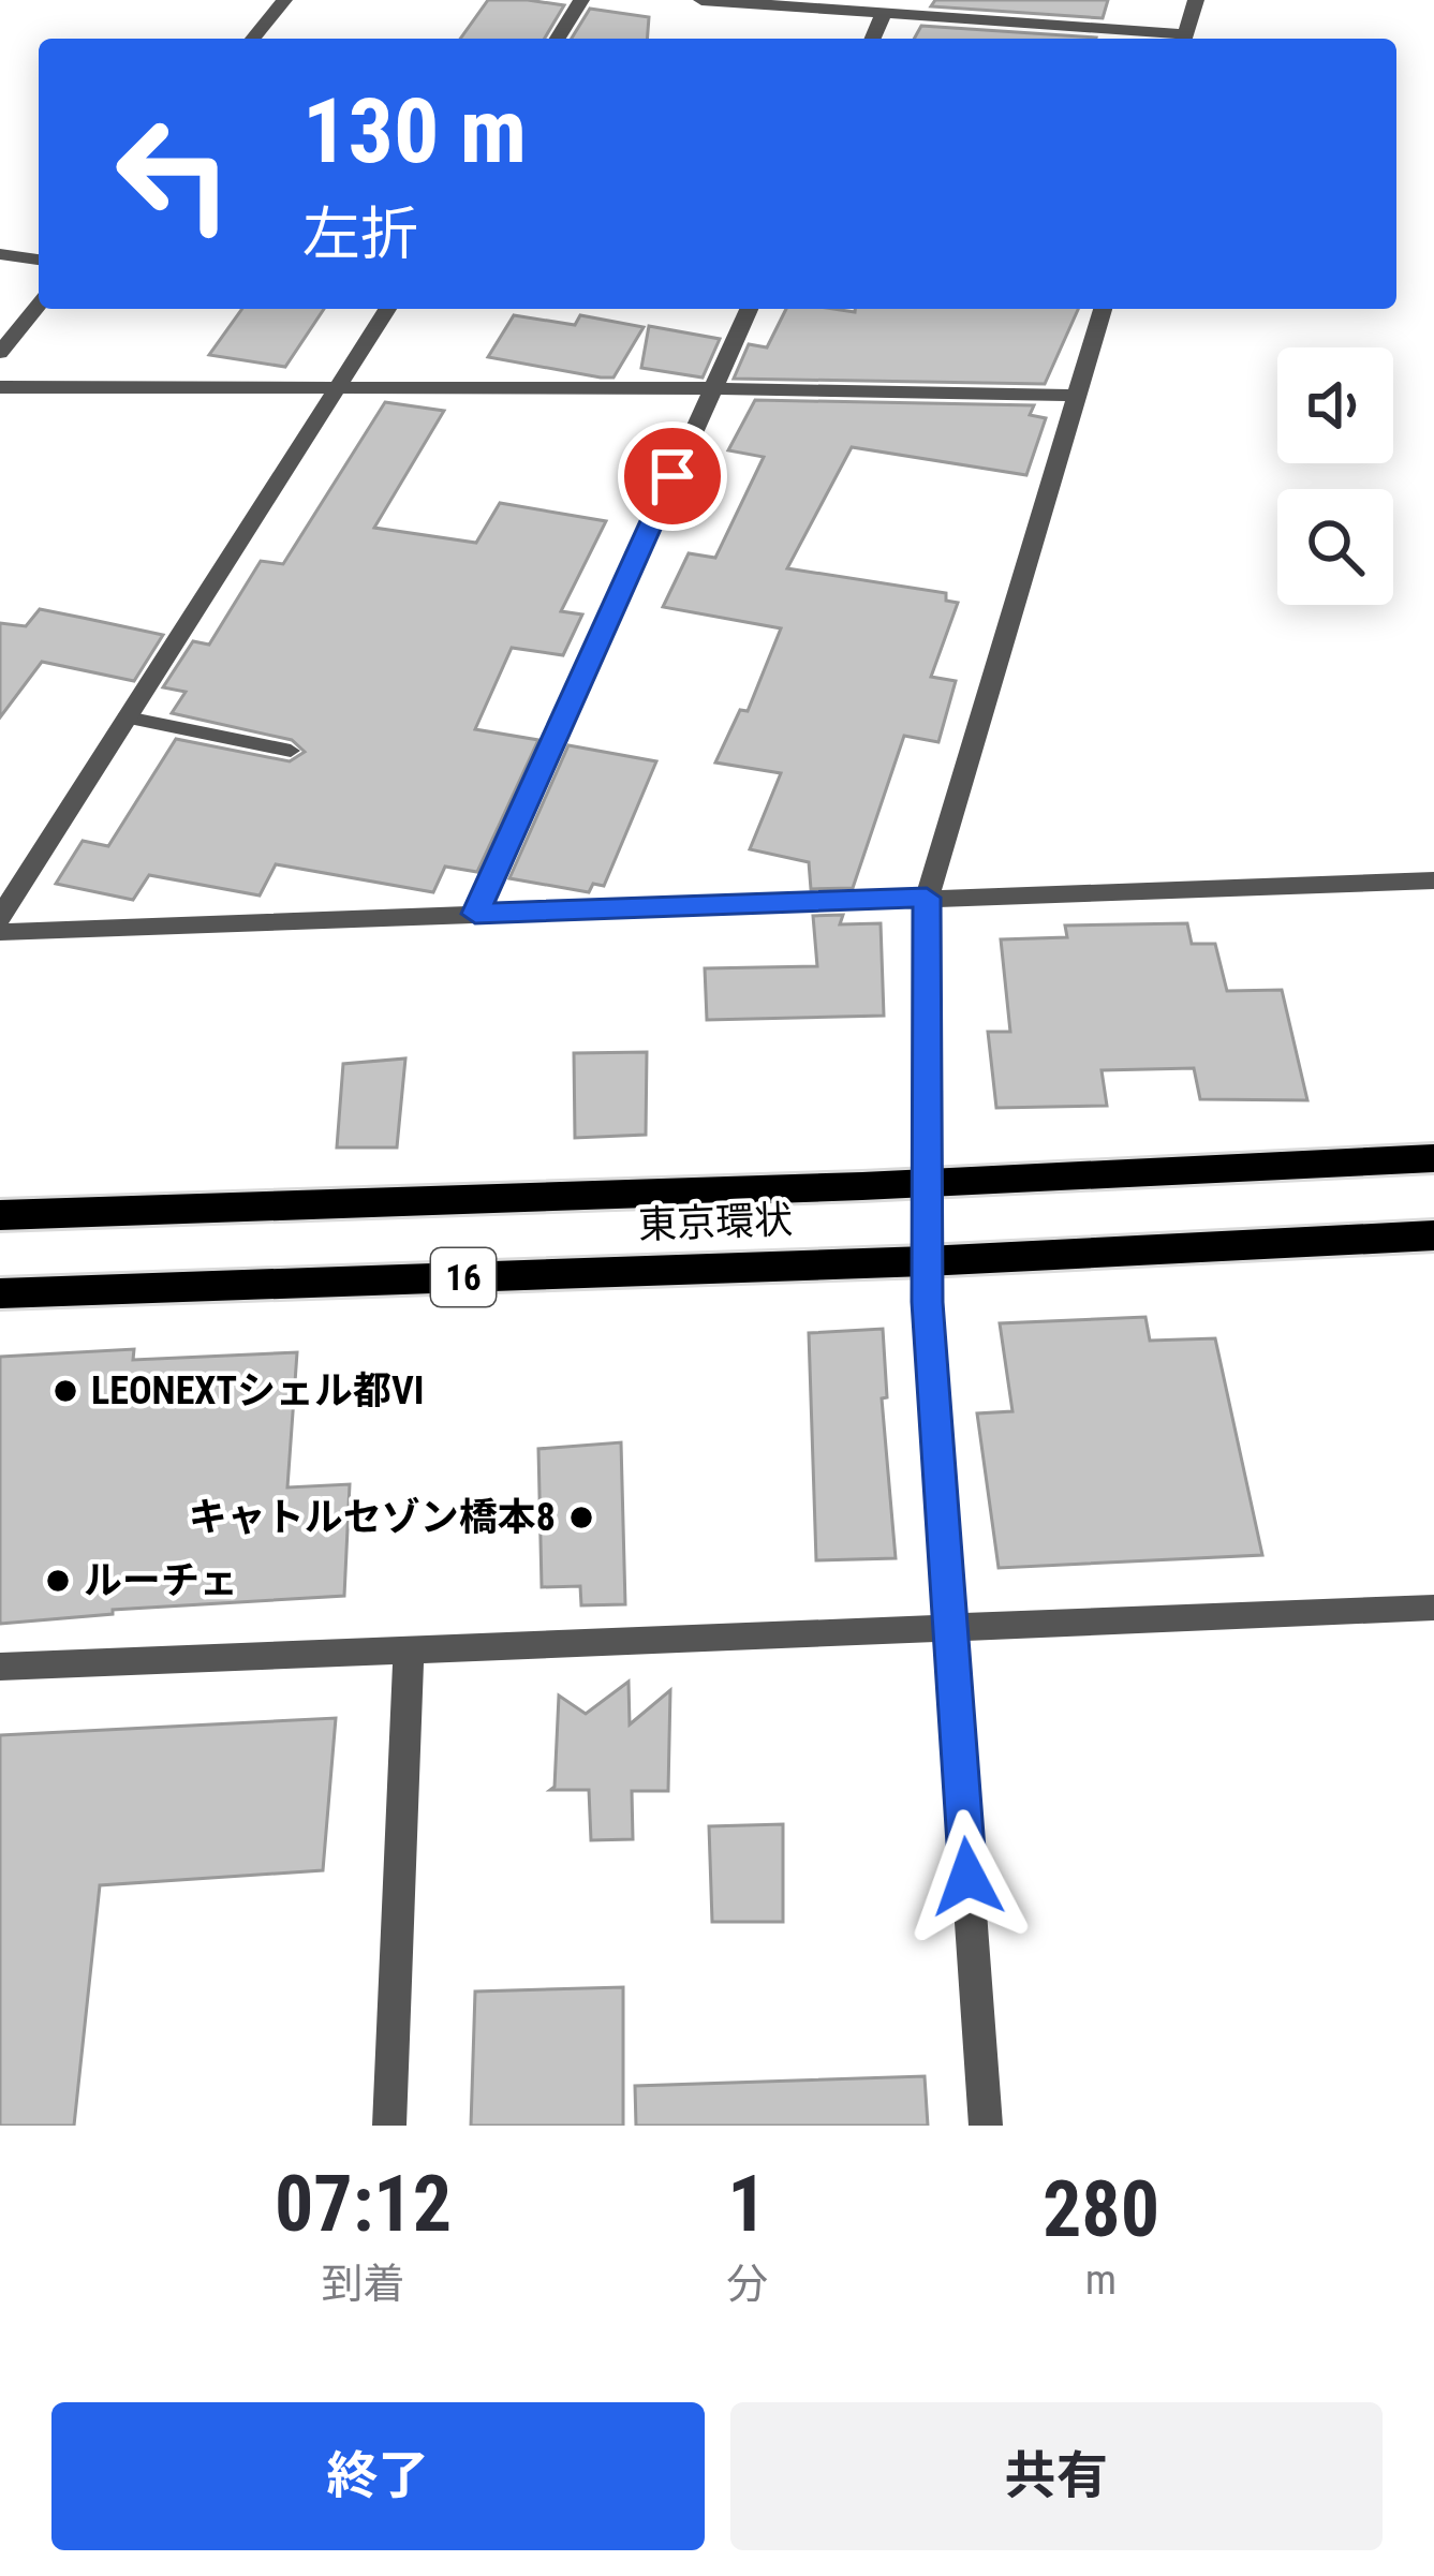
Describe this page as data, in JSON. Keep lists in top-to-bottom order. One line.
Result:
{"streets":{"highway":["東京環状","16"]},"places":["LEONEXTシェル都VI","キャトルセゾン橋本8","ルーチェ"],"page":{"turn":["130 m","左折"],"eta":["07:12","到着","1","分","280","m"],"buttons":["終了","共有"]}}
